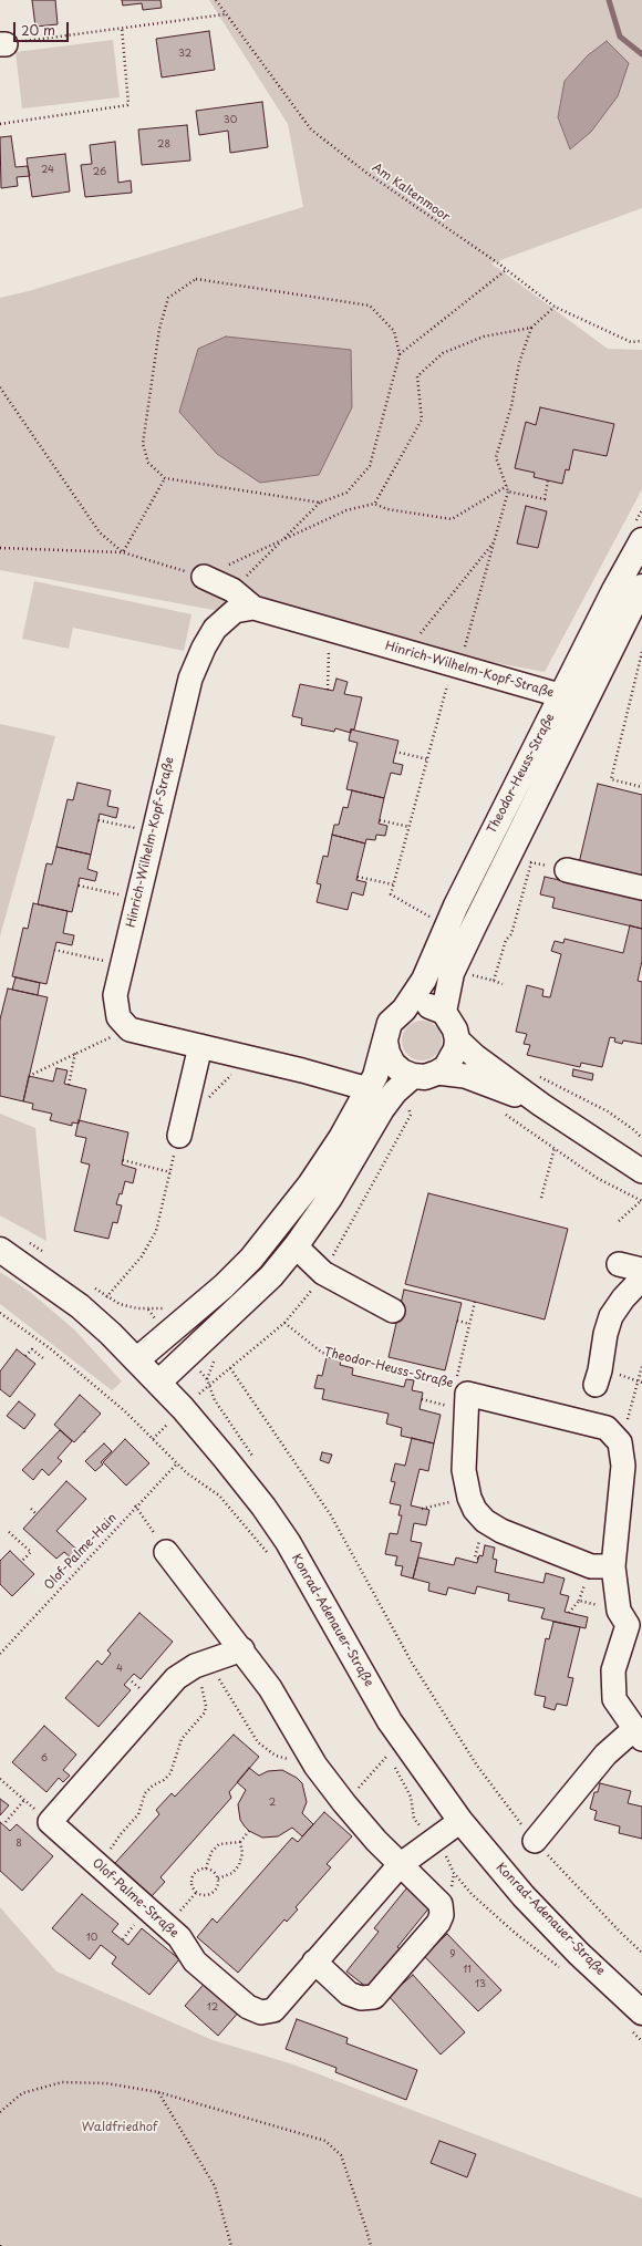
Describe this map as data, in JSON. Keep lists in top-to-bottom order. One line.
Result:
{"streets":{"main road":["Theodor-Heuss-Straße","Konrad-Adenauer-Straße"],"street":["Hinrich-Wilhelm-Kopf-Straße","Olof-Palme-Straße"],"path":["Am Kaltenmoor","Olof-Palme-Hain"]},"crossings":[["Hinrich-Wilhelm-Kopf-Straße","Theodor-Heuss-Straße"],["Theodor-Heuss-Straße","Konrad-Adenauer-Straße"],["Konrad-Adenauer-Straße","Olof-Palme-Straße"]],"parks":["Waldfriedhof"],"house_numbers":["32","30","28","24","26","4","6","2","8","10","9","11","13","12"],"scale_bar":"20 m"}
